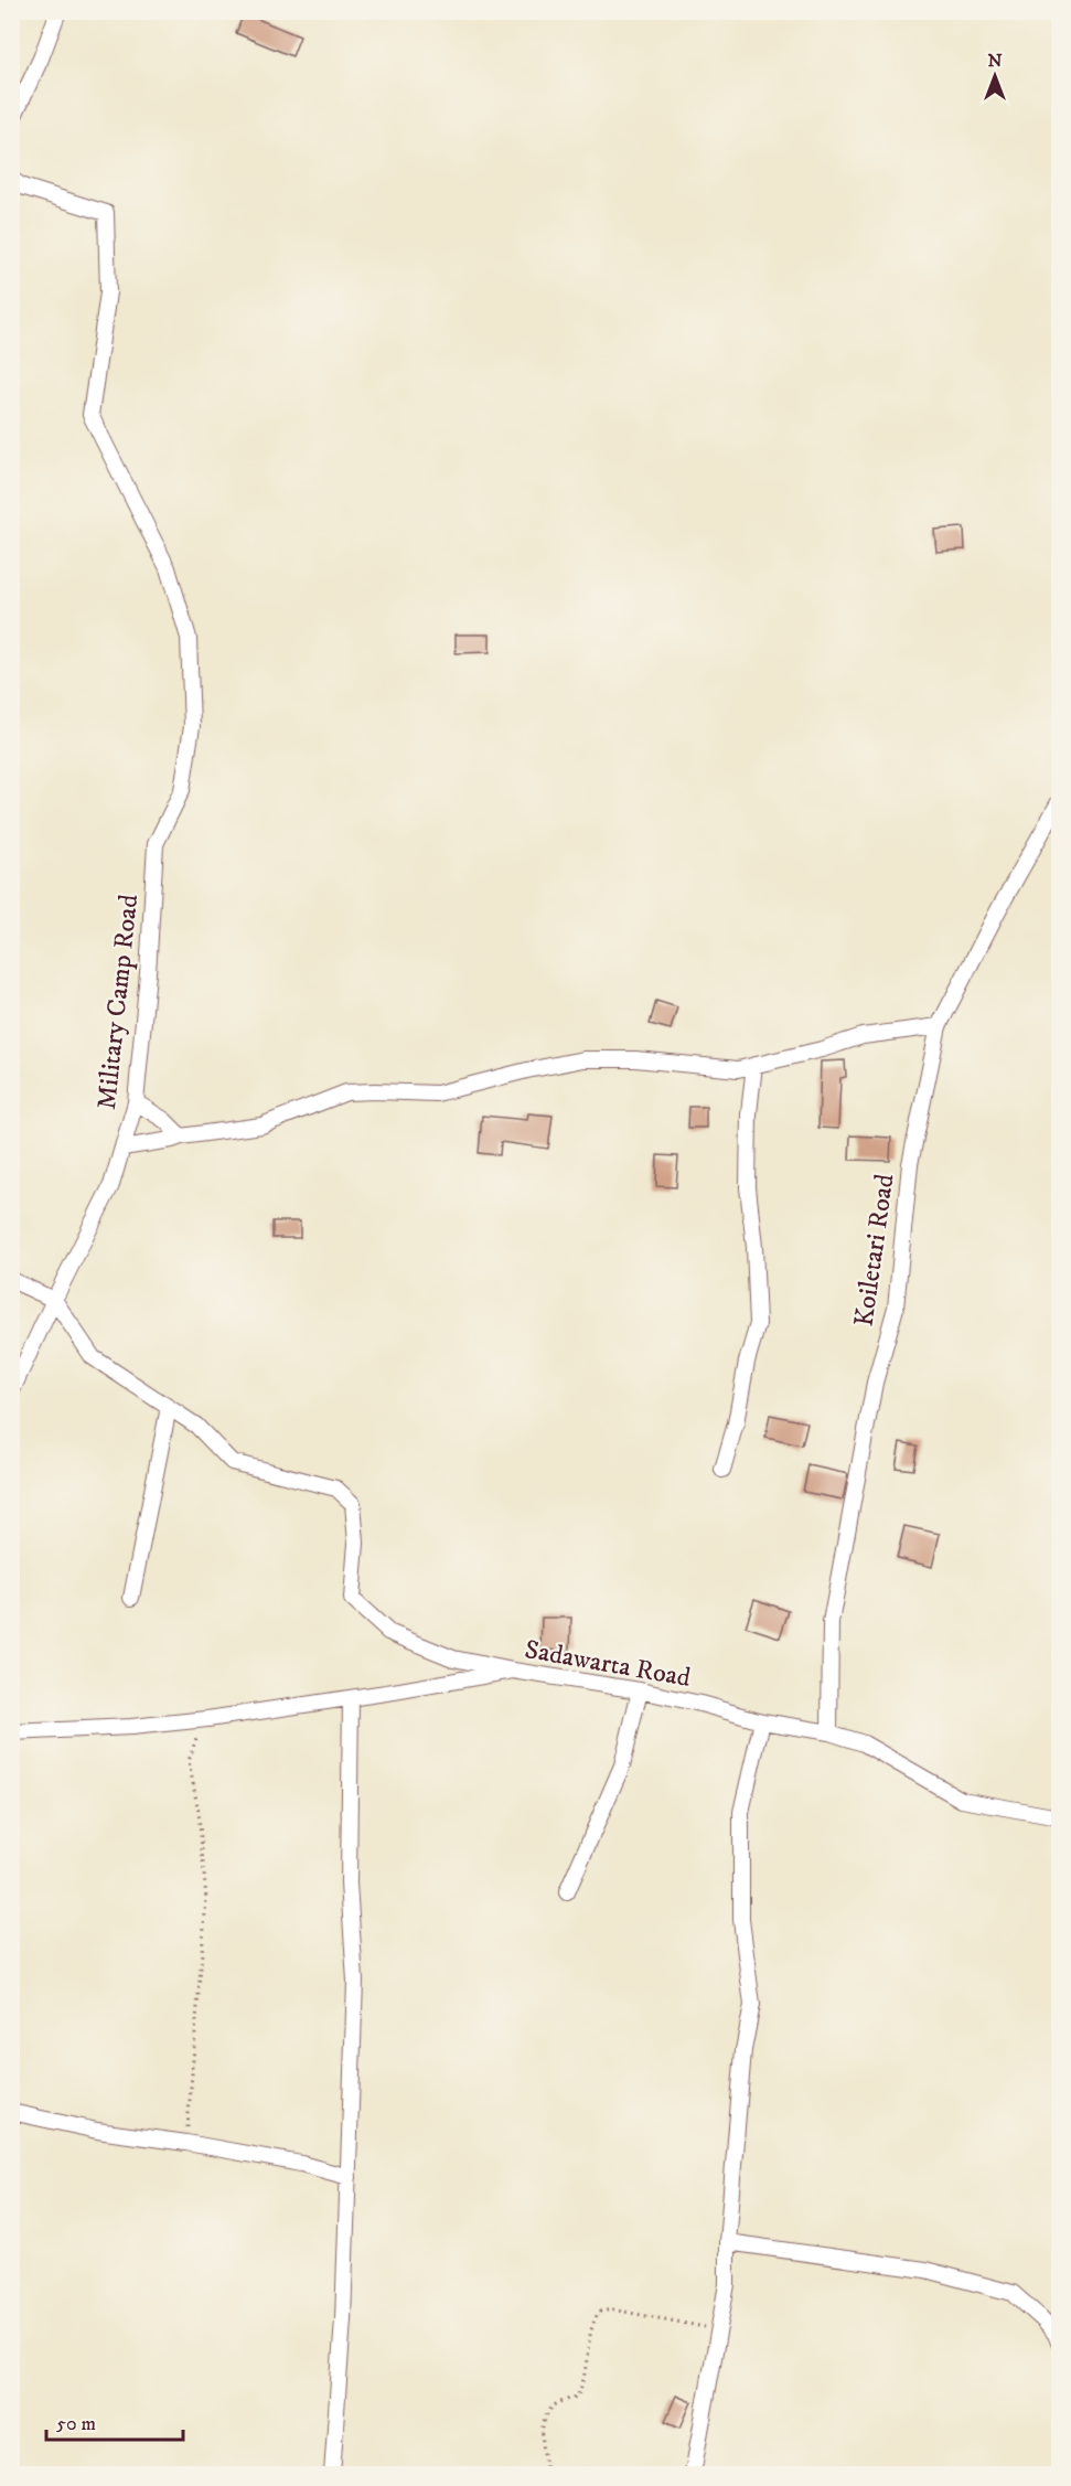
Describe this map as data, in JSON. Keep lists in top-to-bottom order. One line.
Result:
{"streets":{"street":["Military Camp Road","Koiletari Road","Sadawarta Road"]},"crossings":[["Koiletari Road","Sadawarta Road"]],"scale_bar":"50 m","north":"top"}
